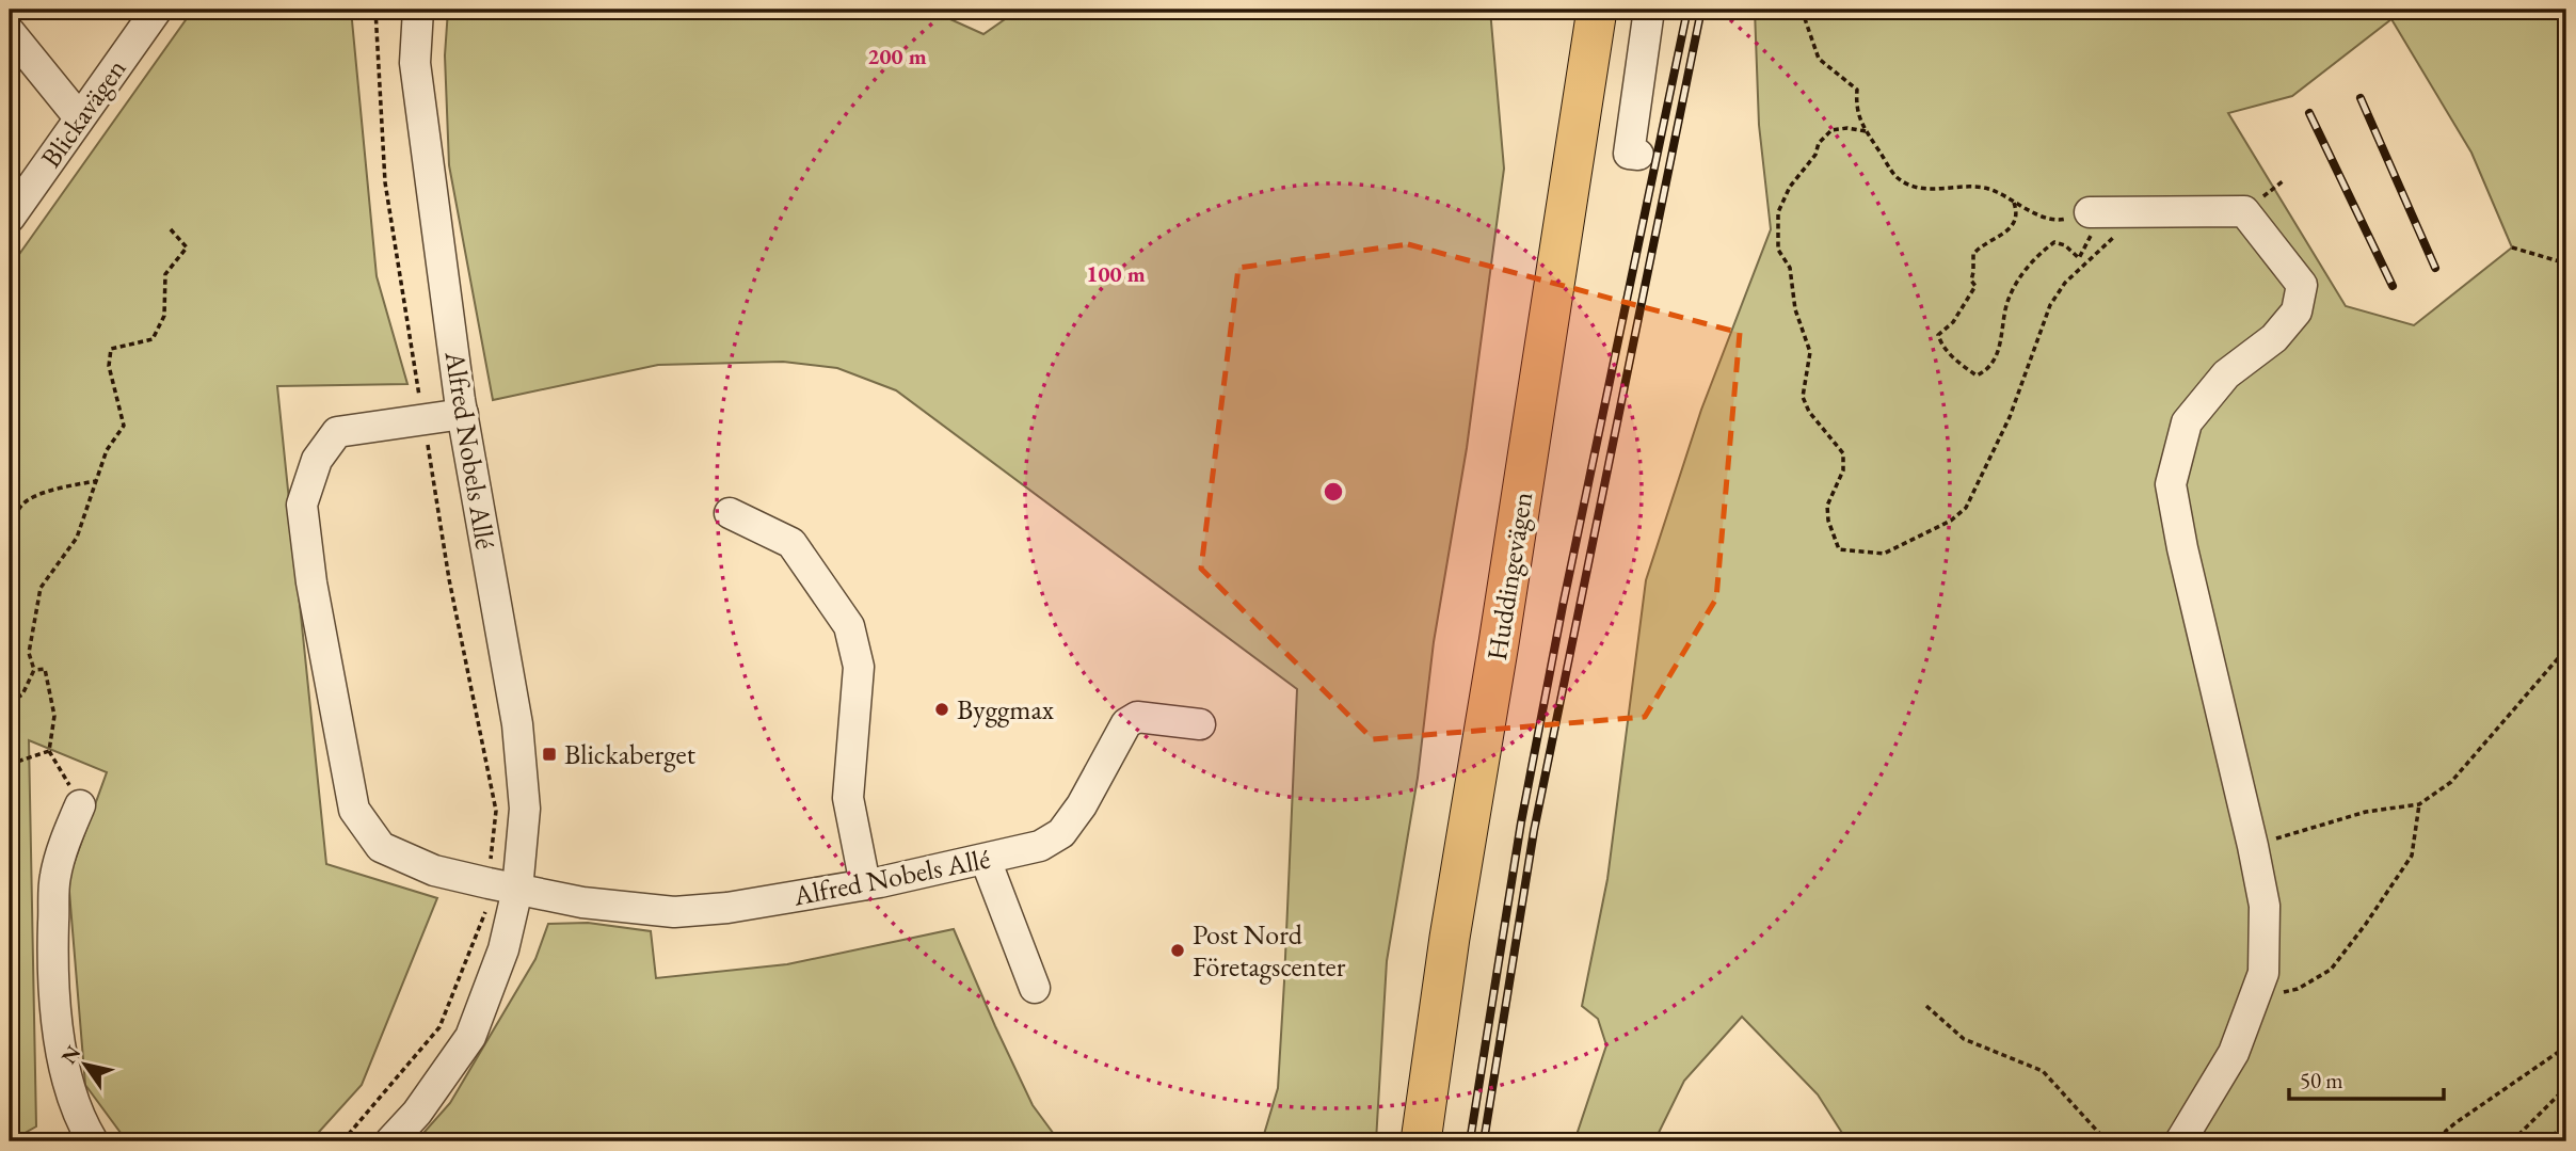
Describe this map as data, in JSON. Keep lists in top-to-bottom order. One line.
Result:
{"streets":{"main road":["Huddingevägen"],"street":["Blickavägen","Alfred Nobels Allé"]},"places":{"other":["Byggmax","Post Nord Företagscenter"],"transit":["Blickaberget"]},"scale_bar":"50 m","north":"top left","rings":["200 m","100 m"]}
